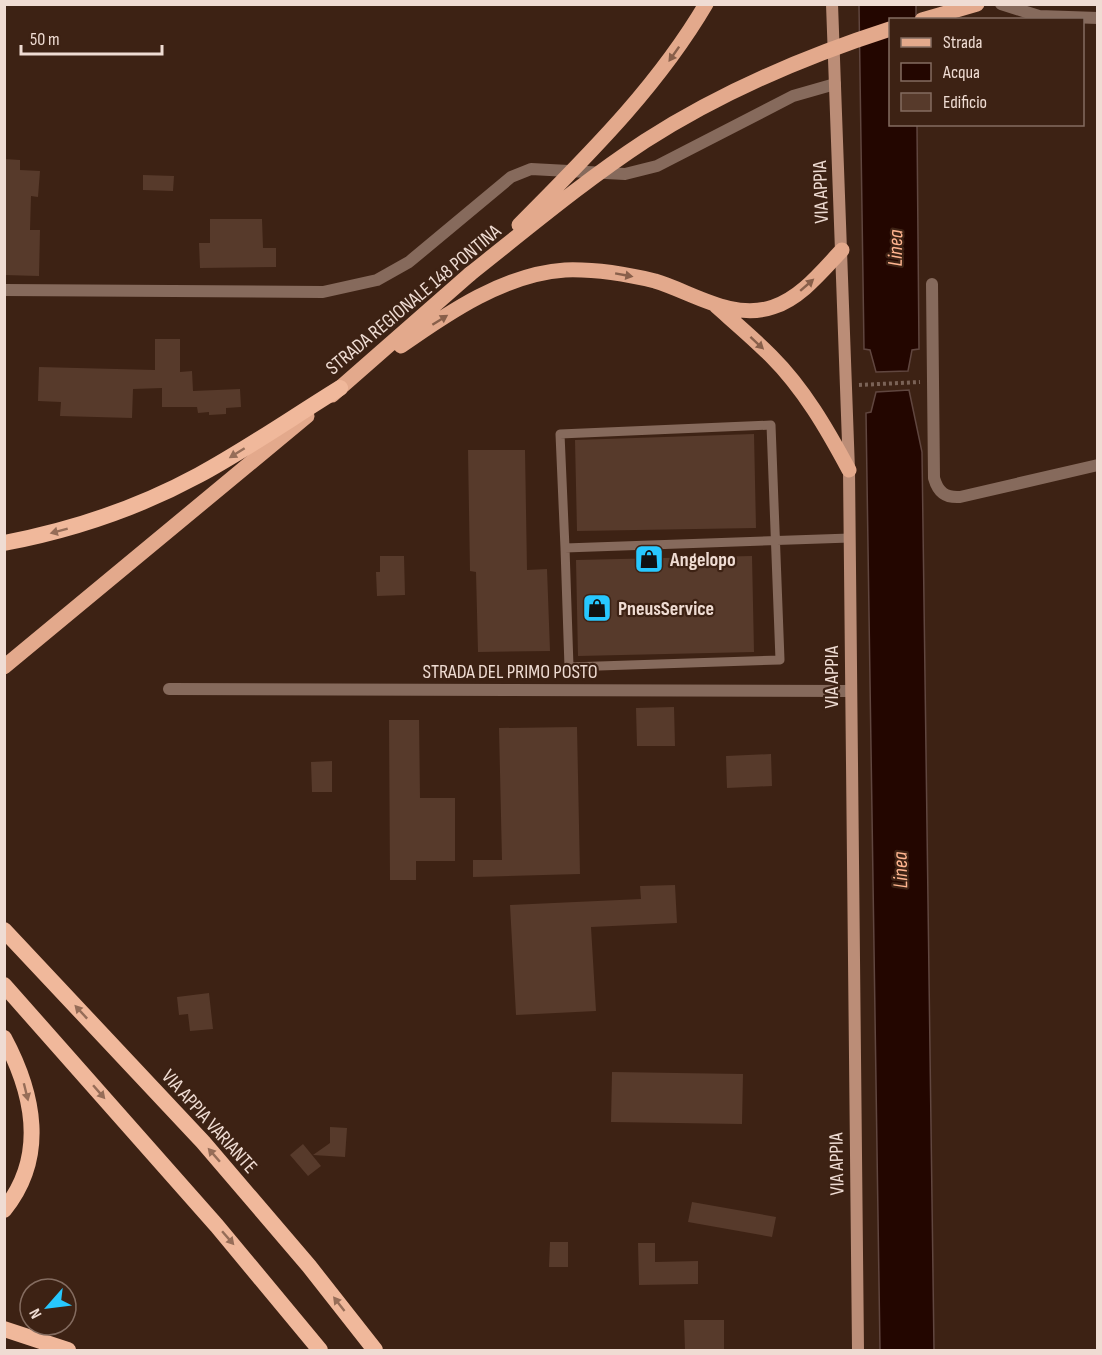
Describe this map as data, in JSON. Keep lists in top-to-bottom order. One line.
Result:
{"streets":{"highway":["VIA APPIA VARIANTE"],"main road":["VIA APPIA","STRADA REGIONALE 148 PONTINA"],"street":["STRADA DEL PRIMO POSTO"]},"crossings":[["VIA APPIA","STRADA DEL PRIMO POSTO"]],"water":["Linea"],"places":{"shop":["Angelopo","PneusService"]},"legend":["Strada","Acqua","Edificio"],"scale_bar":"50 m","north":"bottom left"}
